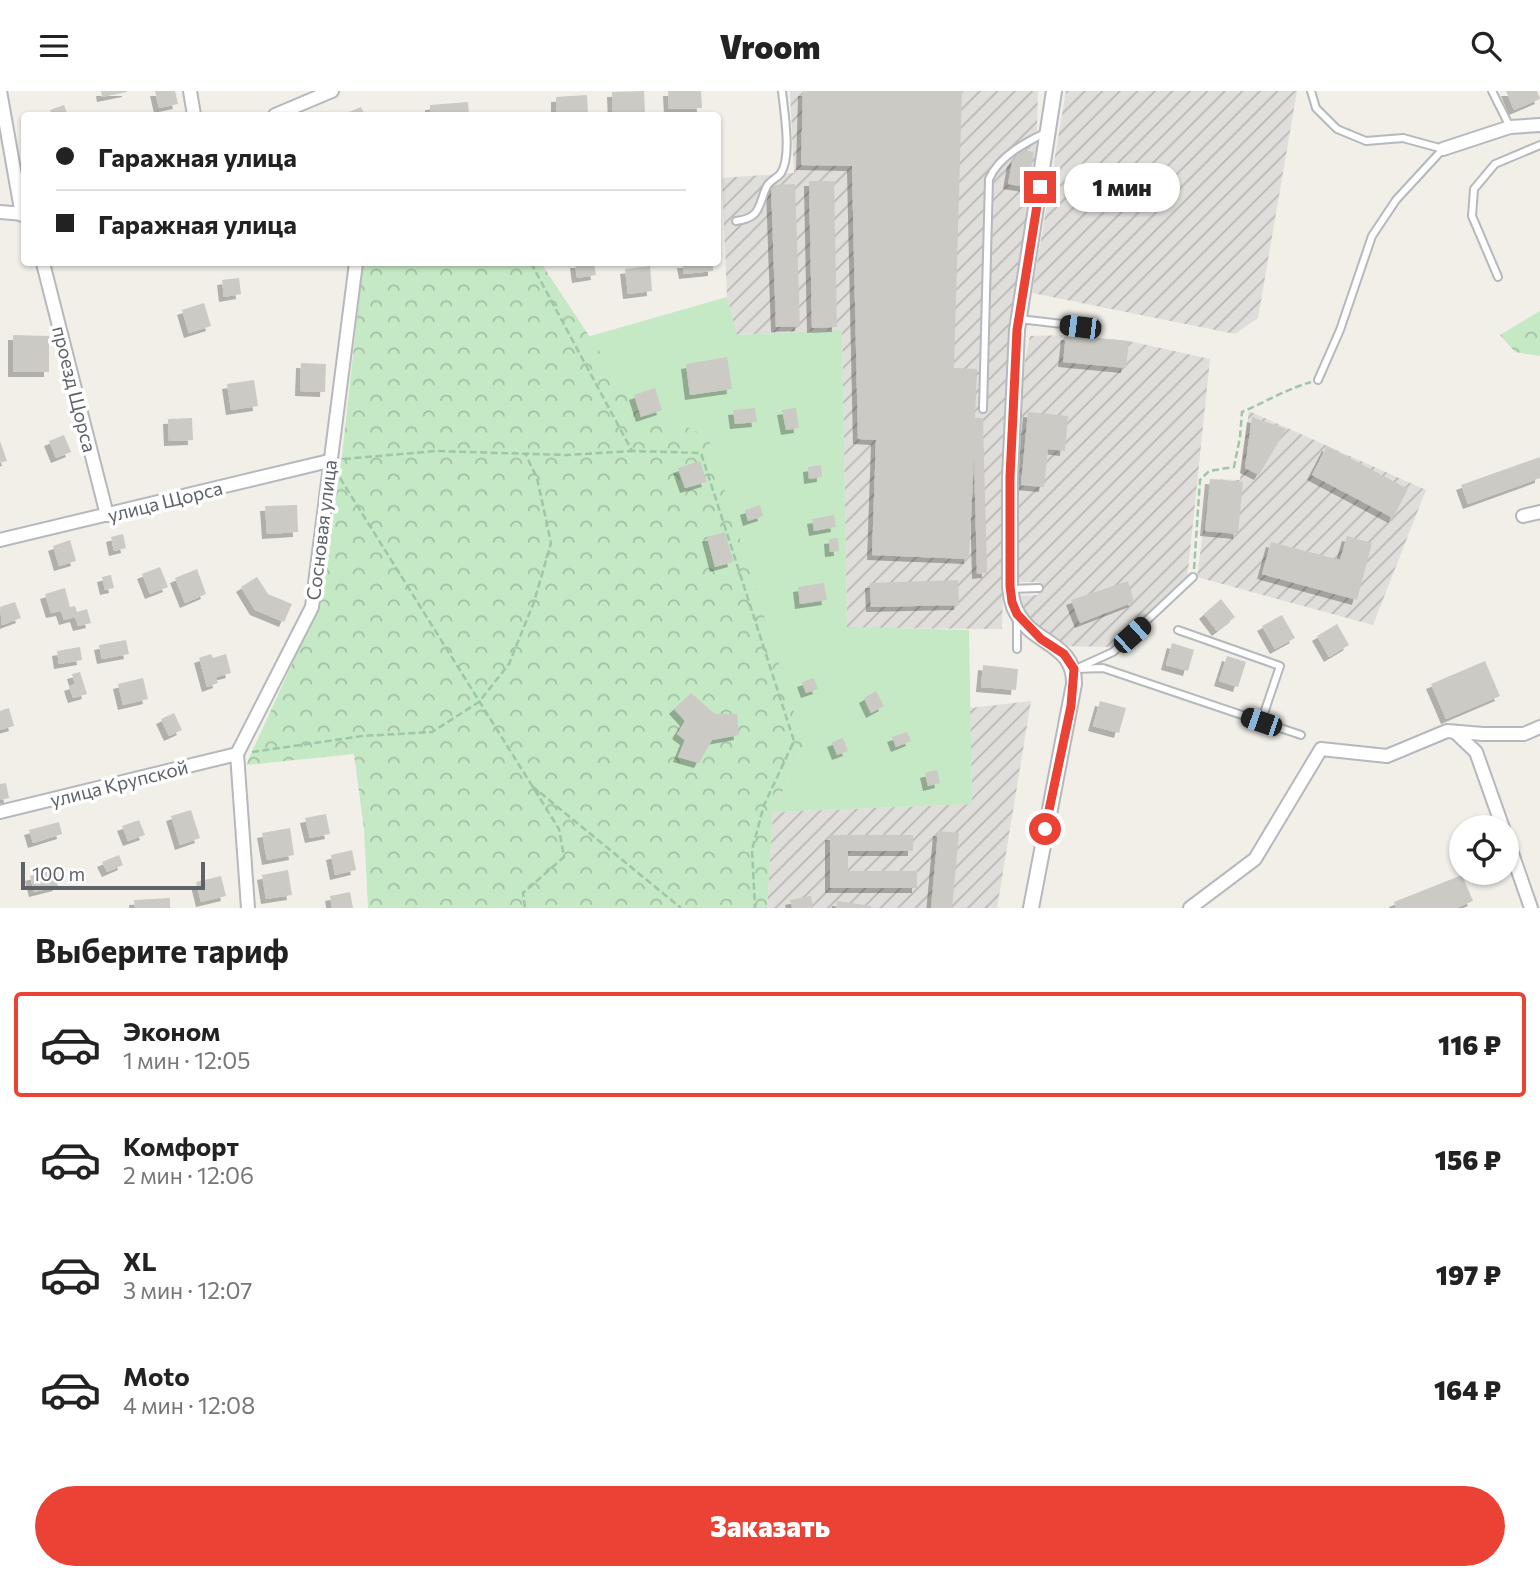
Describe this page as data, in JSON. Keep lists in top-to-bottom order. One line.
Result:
{"streets":{"street":["проезд Щорса","улица Щорса","Сосновая улица","улица Крупской"]},"crossings":[["проезд Щорса","улица Щорса"],["улица Щорса","Сосновая улица"],["Сосновая улица","улица Крупской"]],"scale_bar":"100 m","page":{"header":"Vroom","banner":["Гаражная улица","Гаражная улица"],"bubble":"1 мин","scale":"100 m","heading":"Выберите тариф","list":[{"name":"Эконом","note":"1 мин · 12:05","value":"116 ₽"},{"name":"Комфорт","note":"2 мин · 12:06","value":"156 ₽"},{"name":"XL","note":"3 мин · 12:07","value":"197 ₽"},{"name":"Moto","note":"4 мин · 12:08","value":"164 ₽"}],"buttons":"Заказать"}}
